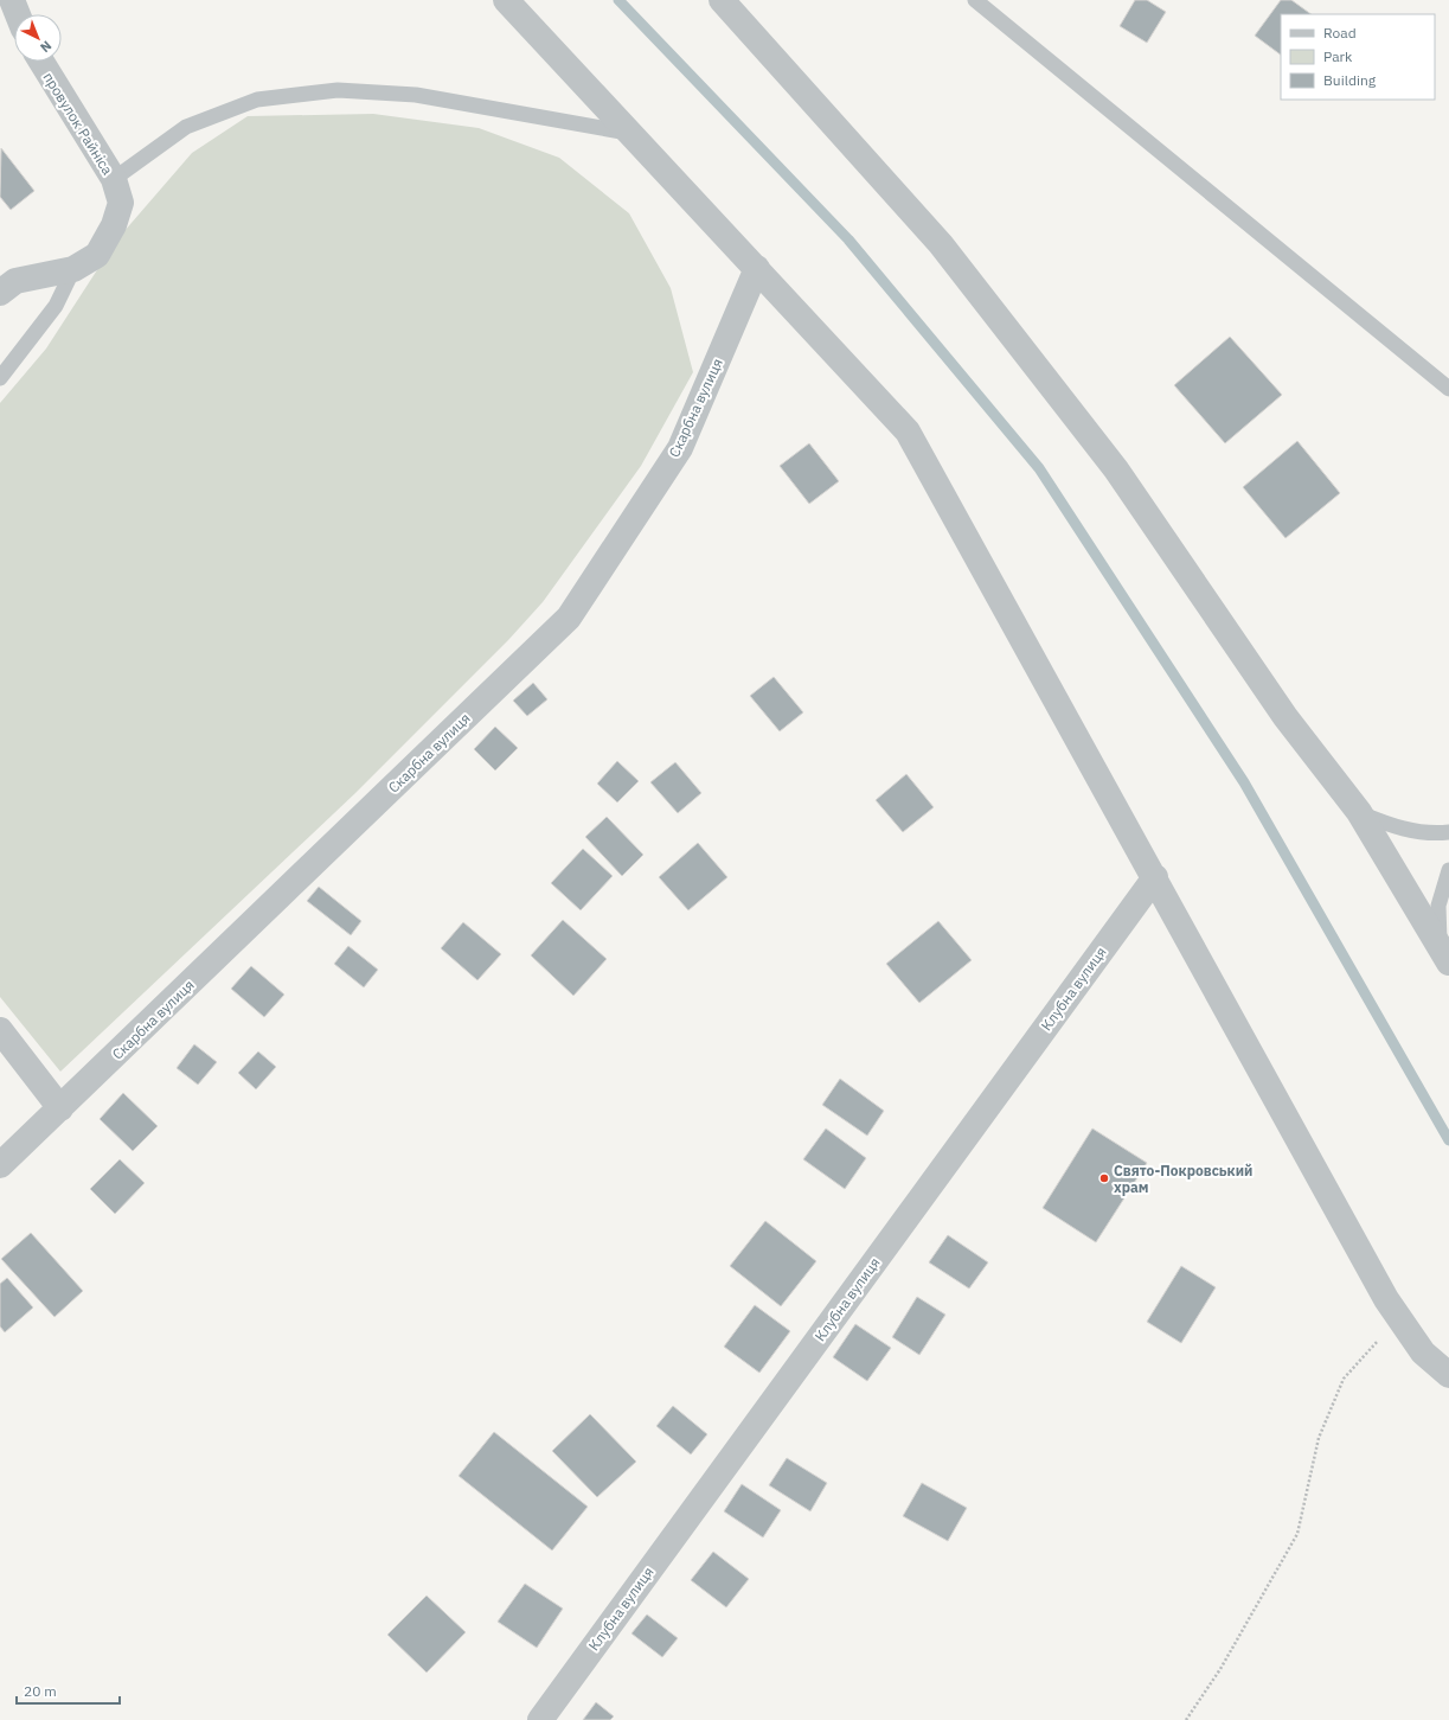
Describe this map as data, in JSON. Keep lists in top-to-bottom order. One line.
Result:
{"streets":{"street":["провулок Райніса","Скарбна вулиця","Клубна вулиця"]},"places":["Свято-Покровський храм"],"legend":["Road","Park","Building"],"scale_bar":"20 m","north":"bottom right"}
